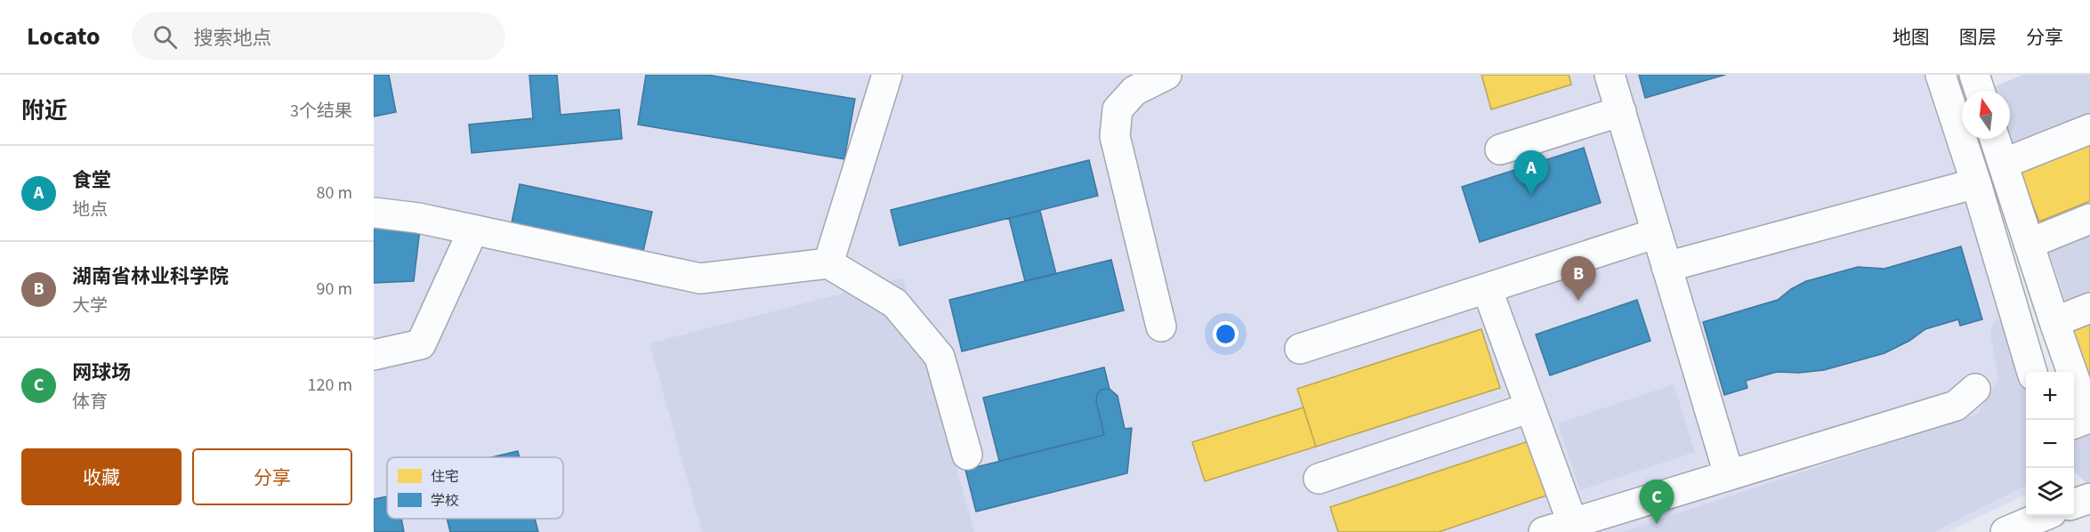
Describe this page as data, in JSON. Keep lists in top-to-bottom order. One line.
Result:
{"legend":["住宅","学校"],"north":"top","page":{"header":"Locato","search":"搜索地点","nav":["地图","图层","分享"],"heading":["附近","3个结果"],"list":[{"mark":"A","name":"食堂","note":"地点","value":"80 m"},{"mark":"B","name":"湖南省林业科学院","note":"大学","value":"90 m"},{"mark":"C","name":"网球场","note":"体育","value":"120 m"}],"pins":["A","B","C"],"map_buttons":["+","−"],"buttons":["收藏","分享"]}}
